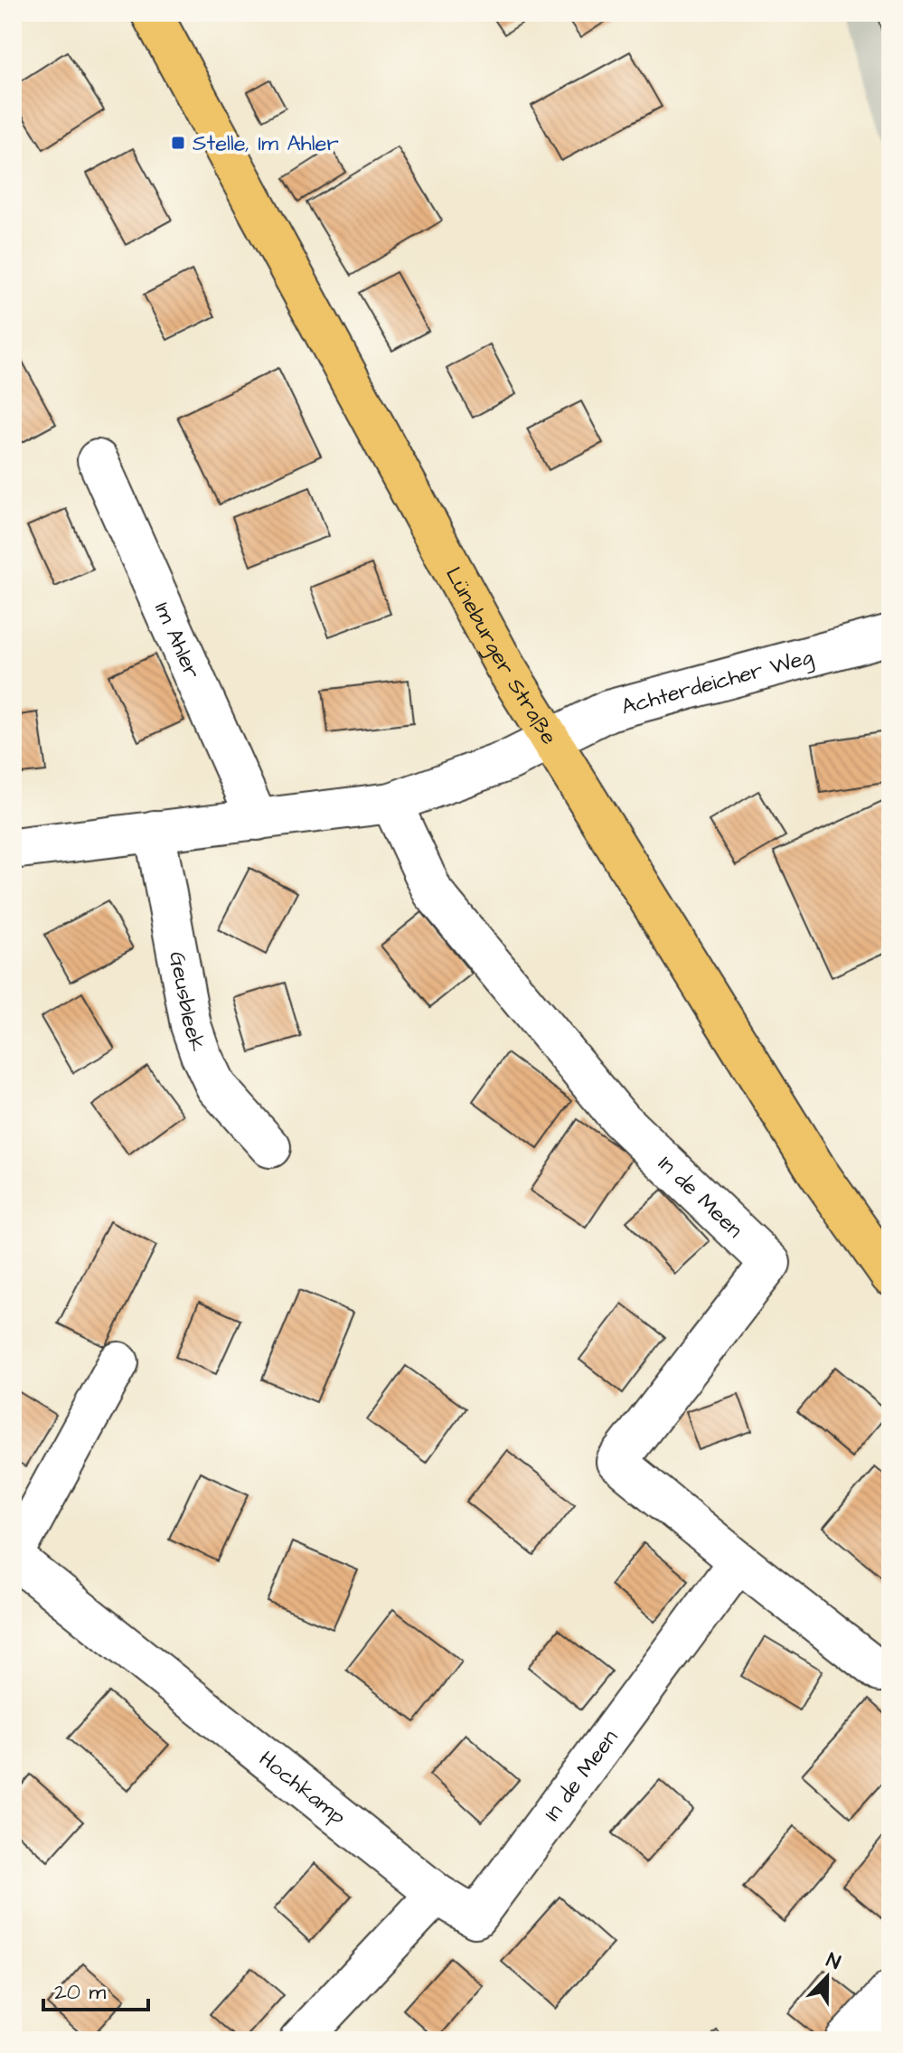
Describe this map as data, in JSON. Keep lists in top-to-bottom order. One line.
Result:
{"streets":{"main road":["Lüneburger Straße"],"street":["Im Ahler","Achterdeicher Weg","Geusbleek","In de Meen","Hochkamp"]},"crossings":[["Lüneburger Straße","Achterdeicher Weg"],["In de Meen","Hochkamp"]],"places":{"transit":["Stelle, Im Ahler"]},"scale_bar":"20 m","north":"top"}
